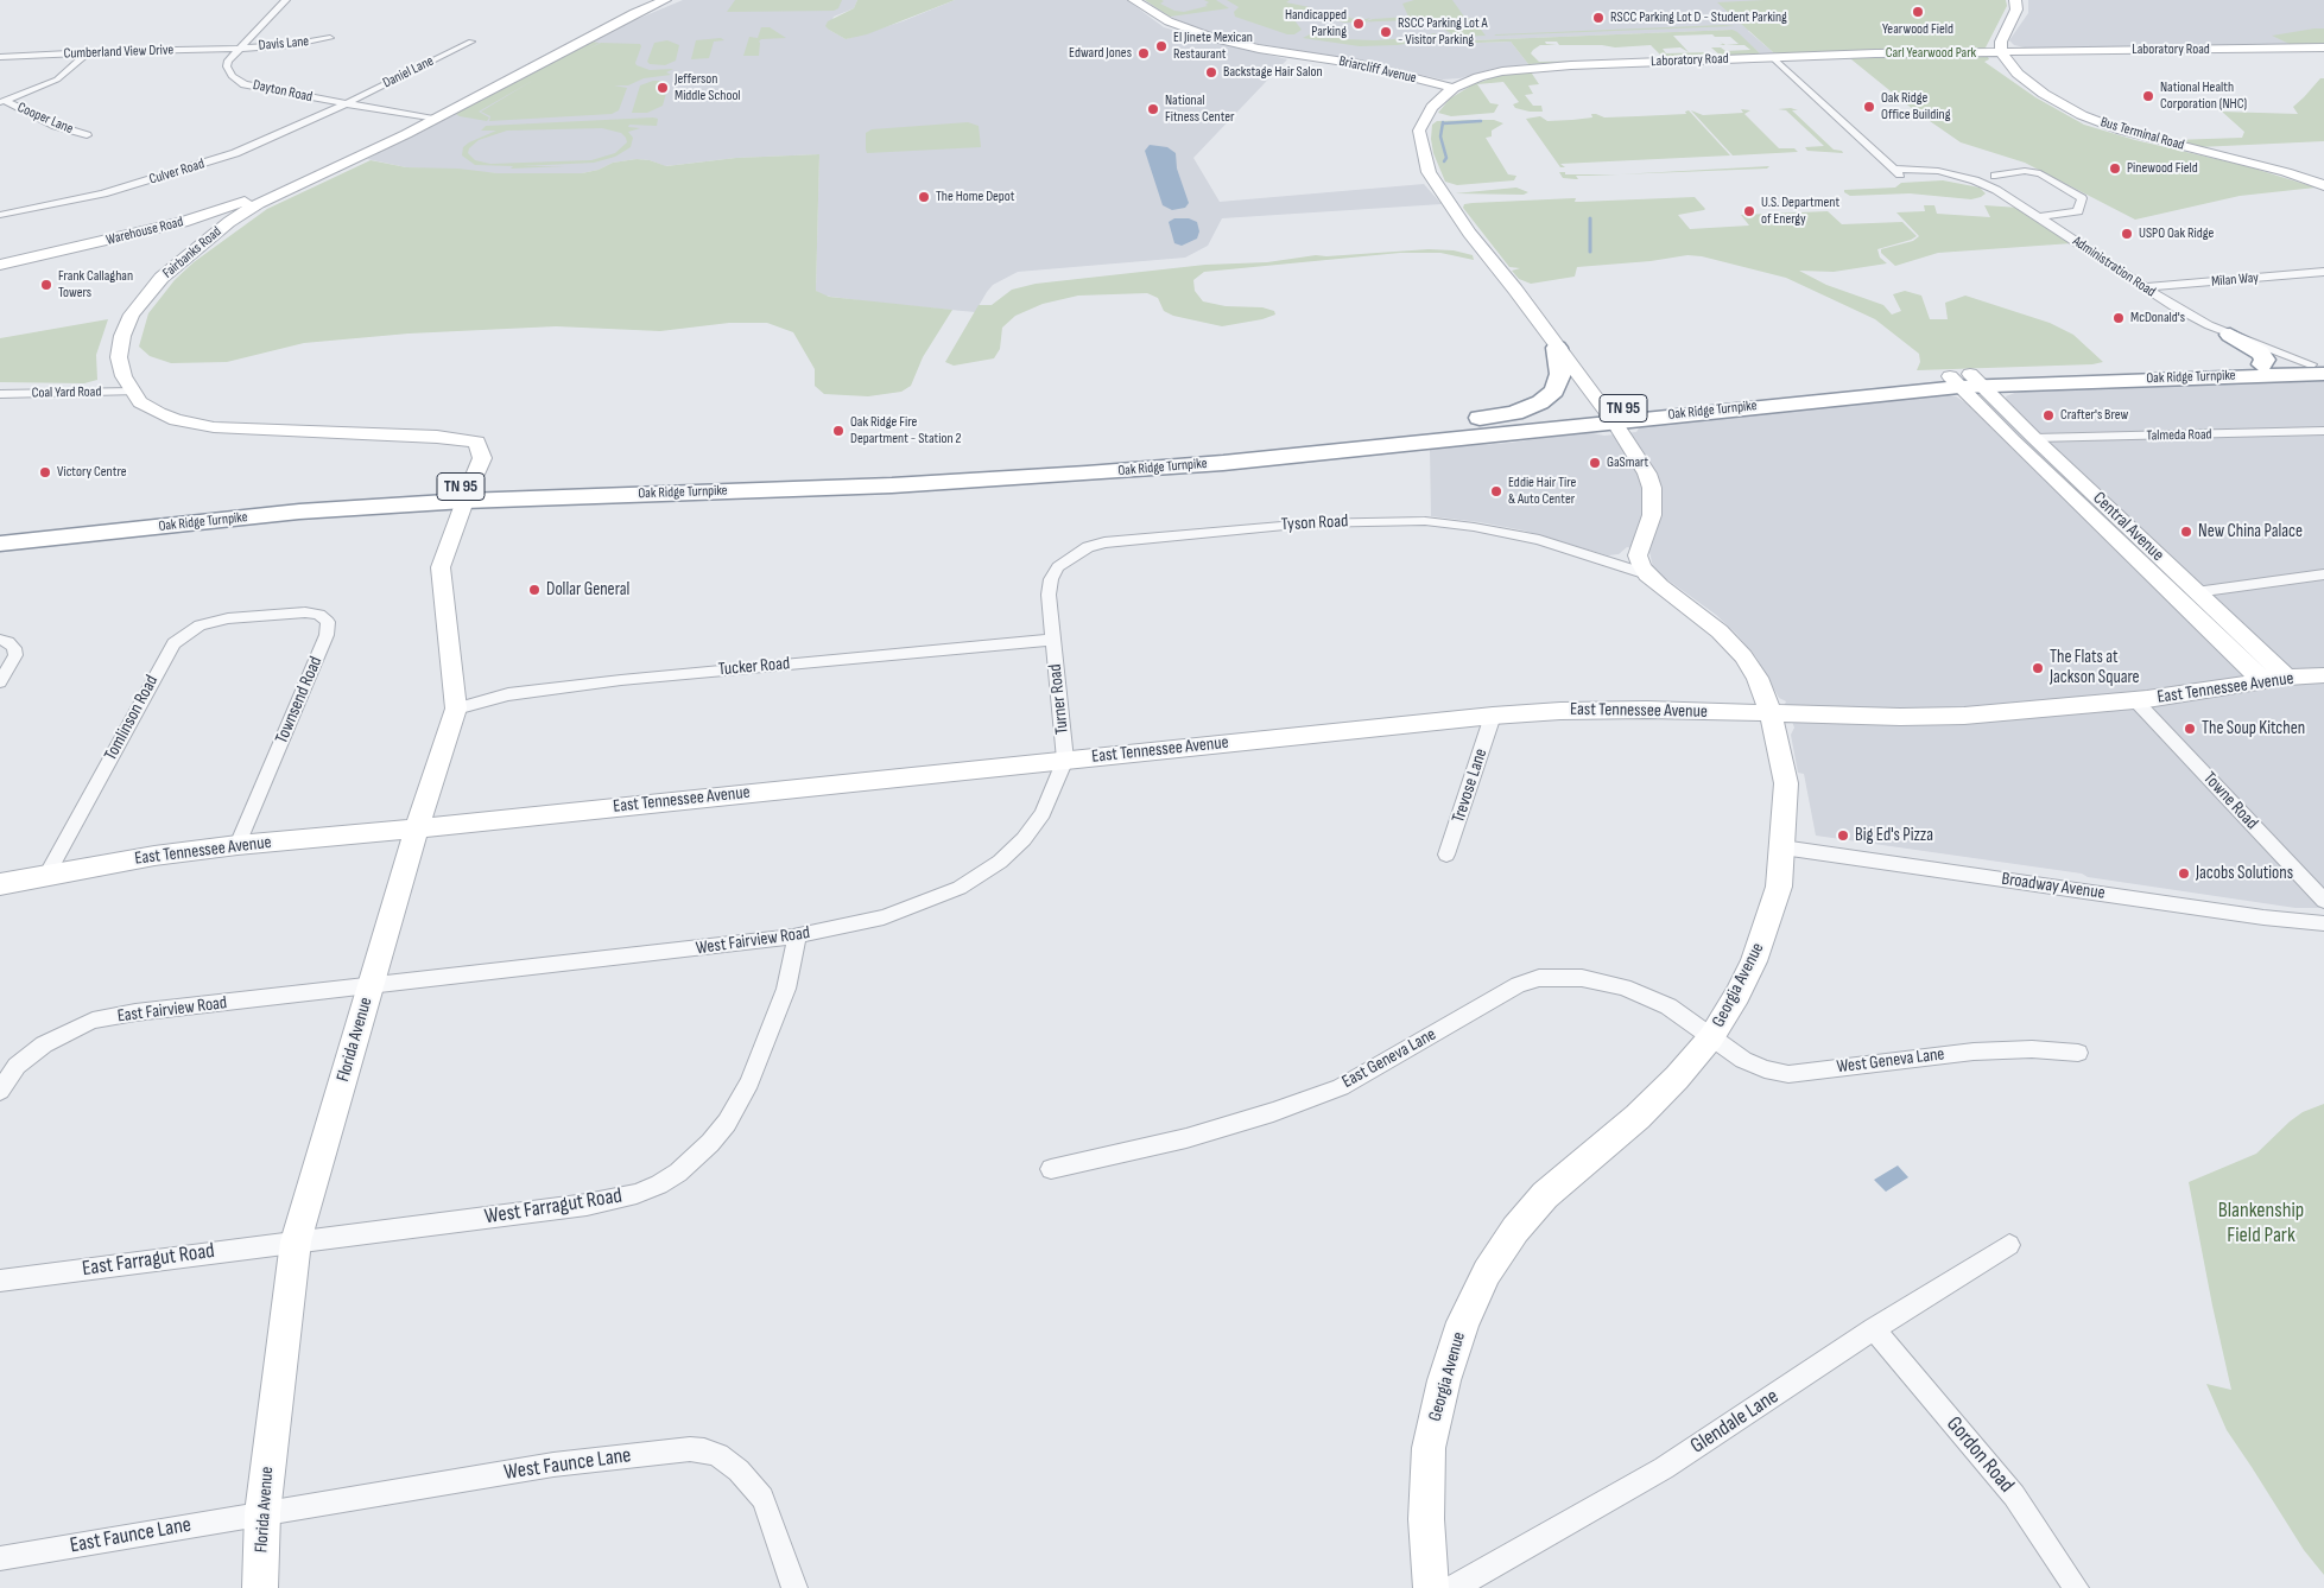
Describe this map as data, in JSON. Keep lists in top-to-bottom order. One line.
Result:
{"streets":{"highway":["Oak Ridge Turnpike","TN 95"],"street":["Davis Lane","Laboratory Road","Cumberland View Drive","Briarcliff Avenue","Daniel Lane","Dayton Road","Cooper Lane","Bus Terminal Road","Culver Road","Warehouse Road","Fairbanks Road","Administration Road","Milan Way","Coal Yard Road","Talmeda Road","Tyson Road","Central Avenue","Tucker Road","East Tennessee Avenue","Turner Road","Townsend Road","Tomlinson Road","Trevose Lane","Towne Road","Broadway Avenue","West Fairview Road","Georgia Avenue","East Fairview Road","Florida Avenue","East Geneva Lane","West Geneva Lane","West Farragut Road","East Farragut Road","Glendale Lane","Gordon Road","West Faunce Lane","East Faunce Lane"]},"crossings":[["Davis Lane","Cumberland View Drive"],["Davis Lane","Dayton Road"],["Laboratory Road","Briarcliff Avenue"],["Laboratory Road","Bus Terminal Road"],["Cumberland View Drive","Dayton Road"],["Daniel Lane","Dayton Road"],["Daniel Lane","Culver Road"],["Dayton Road","Culver Road"],["Dayton Road","Fairbanks Road"],["Warehouse Road","Fairbanks Road"],["Fairbanks Road","Oak Ridge Turnpike"],["Fairbanks Road","Coal Yard Road"],["Fairbanks Road","Florida Avenue"],["Administration Road","Milan Way"],["Administration Road","Oak Ridge Turnpike"],["Oak Ridge Turnpike","Central Avenue"],["Oak Ridge Turnpike","Florida Avenue"],["Talmeda Road","Central Avenue"],["Tyson Road","Tucker Road"],["Tyson Road","Turner Road"],["Tyson Road","Georgia Avenue"],["Central Avenue","East Tennessee Avenue"],["Tucker Road","Turner Road"],["Tucker Road","Florida Avenue"],["East Tennessee Avenue","Turner Road"],["East Tennessee Avenue","Townsend Road"],["East Tennessee Avenue","Tomlinson Road"],["East Tennessee Avenue","Trevose Lane"],["East Tennessee Avenue","Towne Road"],["East Tennessee Avenue","West Fairview Road"],["East Tennessee Avenue","Georgia Avenue"],["East Tennessee Avenue","Florida Avenue"],["Turner Road","West Fairview Road"],["Townsend Road","Tomlinson Road"],["Broadway Avenue","Georgia Avenue"],["West Fairview Road","East Fairview Road"],["West Fairview Road","Florida Avenue"],["West Fairview Road","West Farragut Road"],["Georgia Avenue","East Geneva Lane"],["Georgia Avenue","West Geneva Lane"],["East Fairview Road","Florida Avenue"],["Florida Avenue","West Farragut Road"],["Florida Avenue","East Farragut Road"],["Florida Avenue","West Faunce Lane"],["Florida Avenue","East Faunce Lane"],["East Geneva Lane","West Geneva Lane"],["West Farragut Road","East Farragut Road"],["Glendale Lane","Gordon Road"],["West Faunce Lane","East Faunce Lane"]],"parks":["Carl Yearwood Park","Blankenship Field Park"],"places":["Yearwood Field","RSCC Parking Lot D - Student Parking","Handicapped Parking","RSCC Parking Lot A - Visitor Parking","El Jinete Mexican Restaurant","Edward Jones","Backstage Hair Salon","Jefferson Middle School","National Health Corporation (NHC)","Oak Ridge Office Building","National Fitness Center","Pinewood Field","The Home Depot","U.S. Department of Energy","USPO Oak Ridge","Frank Callaghan Towers","McDonald's","Crafter's Brew","Oak Ridge Fire Department - Station 2","GaSmart","Victory Centre","Eddie Hair Tire & Auto Center","New China Palace","Dollar General","The Flats at Jackson Square","The Soup Kitchen","Big Ed's Pizza","Jacobs Solutions"]}
